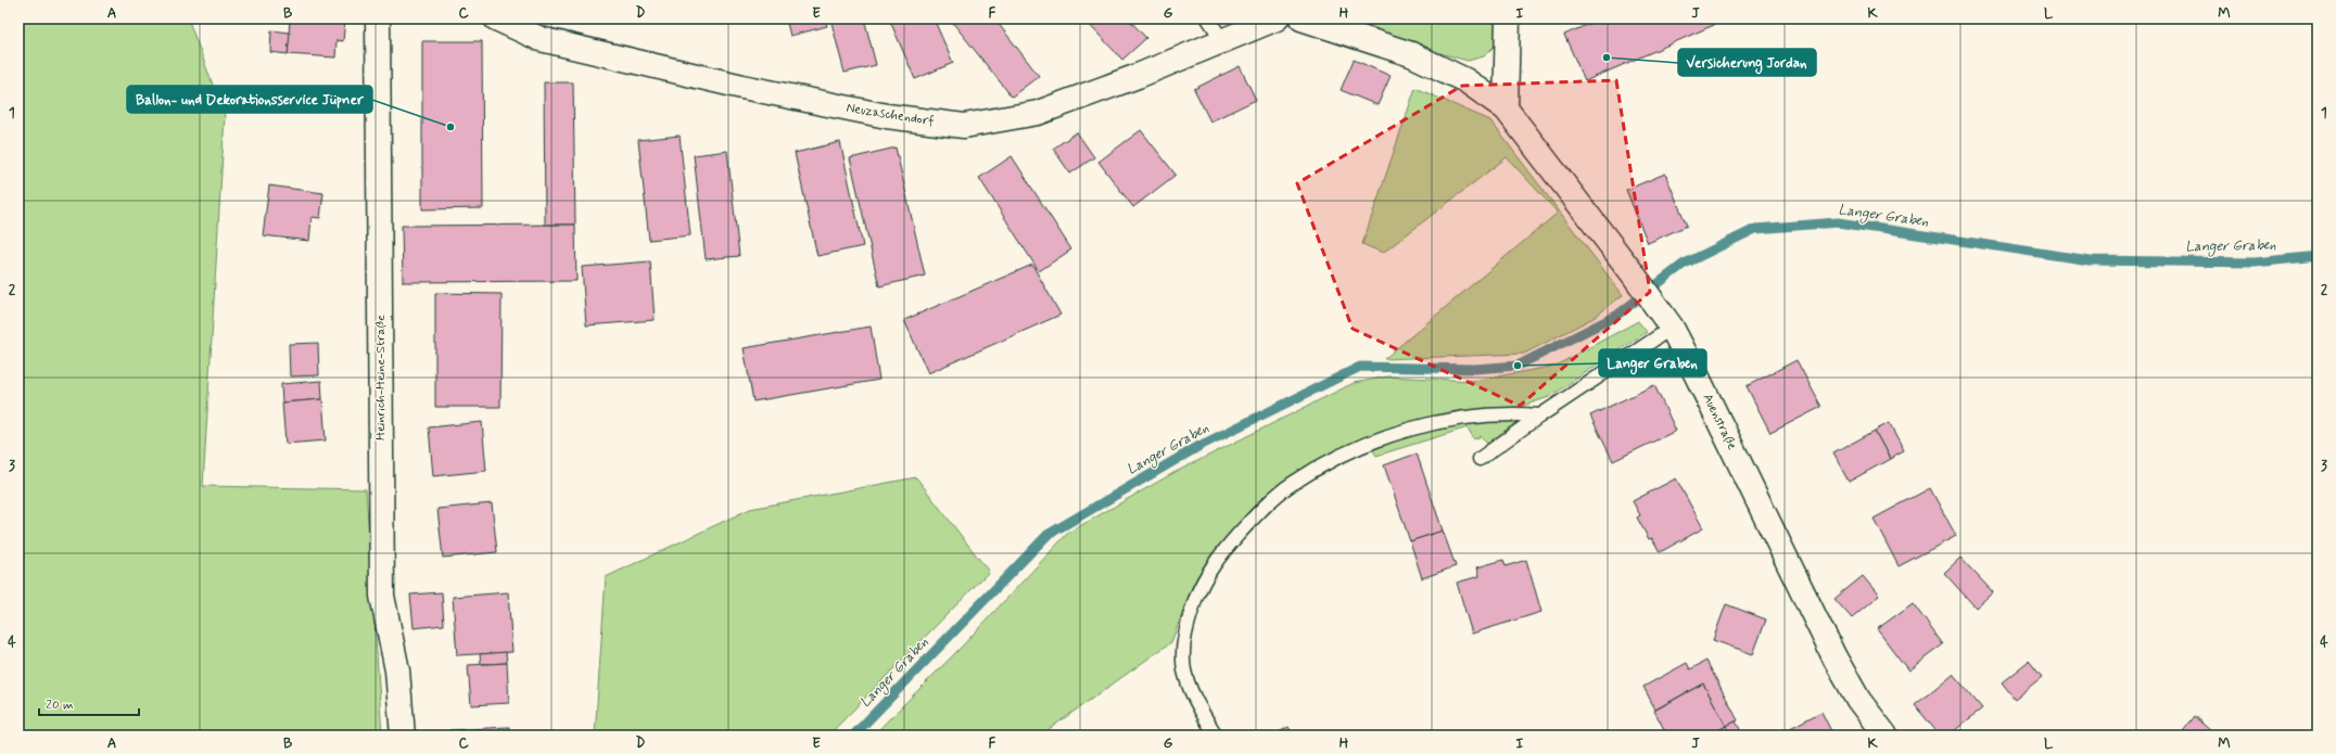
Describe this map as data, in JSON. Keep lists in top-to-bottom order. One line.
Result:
{"streets":{"street":["Neuzaschendorf","Heinrich-Heine-Straße","Auenstraße"]},"water":["Langer Graben"],"places":["Versicherung Jordan","Ballon- und Dekorationsservice Jüpner","Langer Graben"],"scale_bar":"20 m","grid":{"columns":["A","B","C","D","E","F","G","H","I","J","K","L","M"],"rows":["1","2","3","4"]}}
